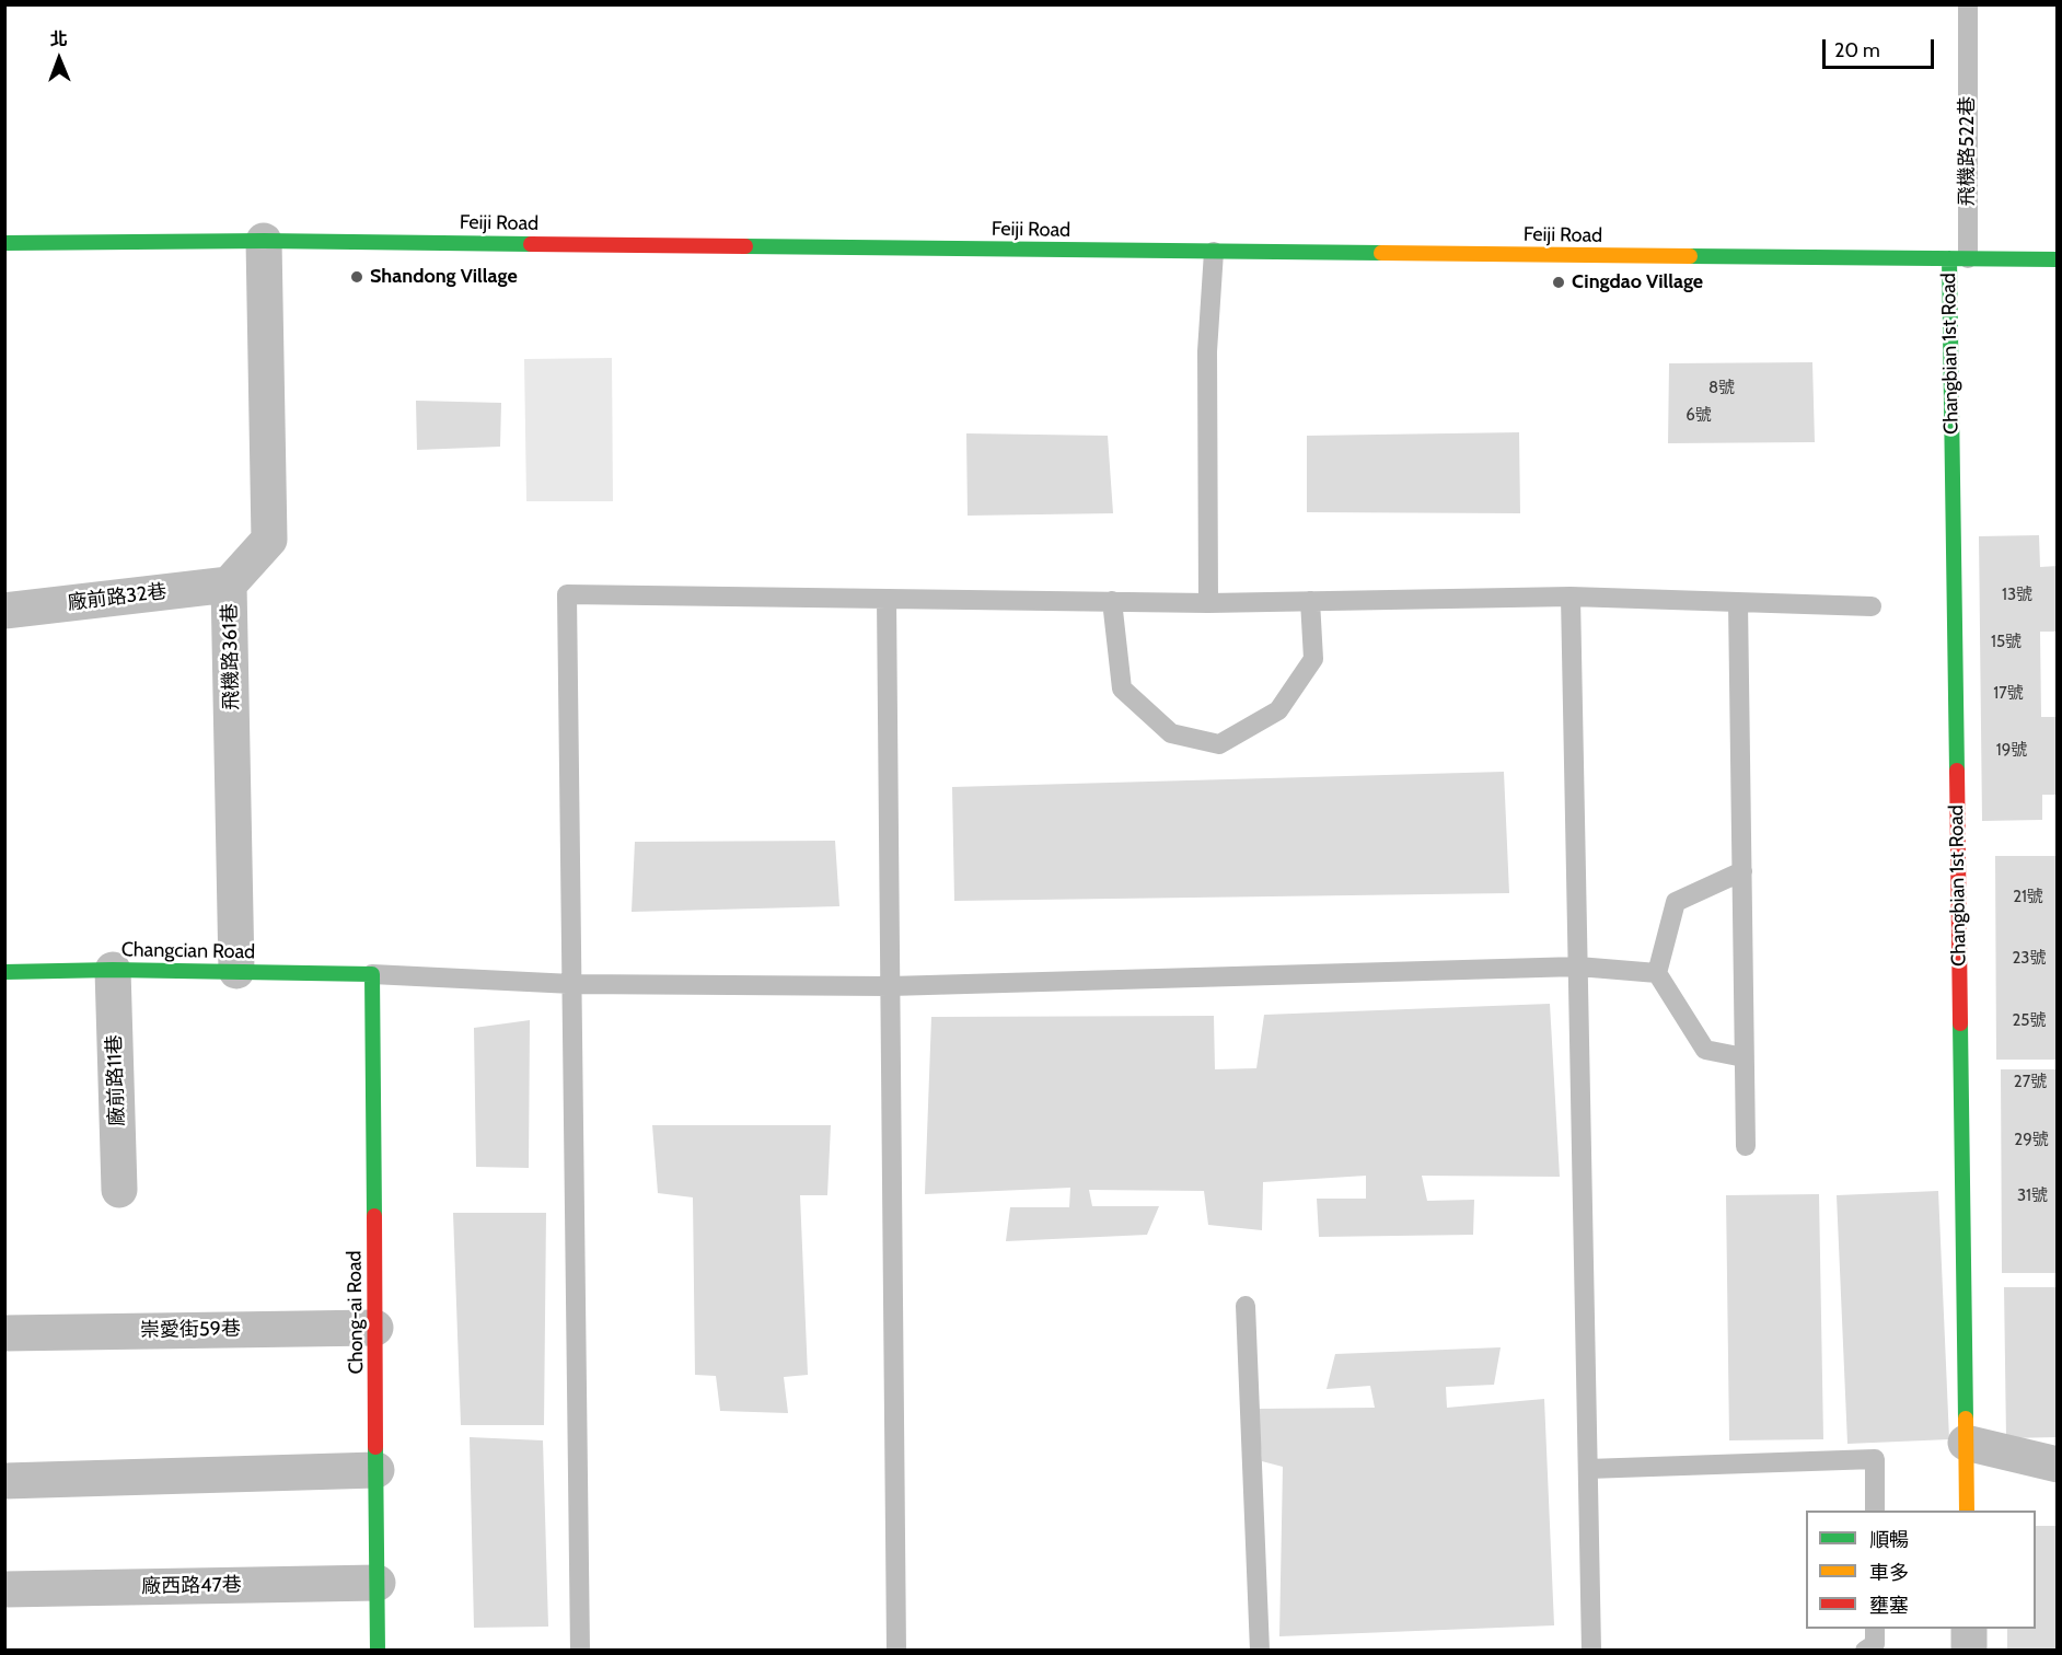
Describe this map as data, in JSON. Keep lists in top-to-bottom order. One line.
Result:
{"streets":{"street":["Feiji Road","Changbian 1st Road","廠前路32巷","飛機路361巷","Changcian Road","廠前路11巷","Chong-ai Road","崇愛街59巷","廠西路47巷"],"lane":["飛機路522巷"]},"crossings":[["飛機路522巷","Feiji Road"],["飛機路522巷","Changbian 1st Road"],["Feiji Road","Changbian 1st Road"],["Feiji Road","飛機路361巷"],["廠前路32巷","飛機路361巷"],["飛機路361巷","Changcian Road"],["Changcian Road","廠前路11巷"],["Changcian Road","Chong-ai Road"],["Chong-ai Road","崇愛街59巷"],["Chong-ai Road","廠西路47巷"]],"places":["Shandong Village","Cingdao Village"],"house_numbers":["8號","6號","13號","15號","17號","19號","21號","23號","25號","27號","29號","31號"],"legend":["順暢","車多","壅塞"],"scale_bar":"20 m","north":"top"}
